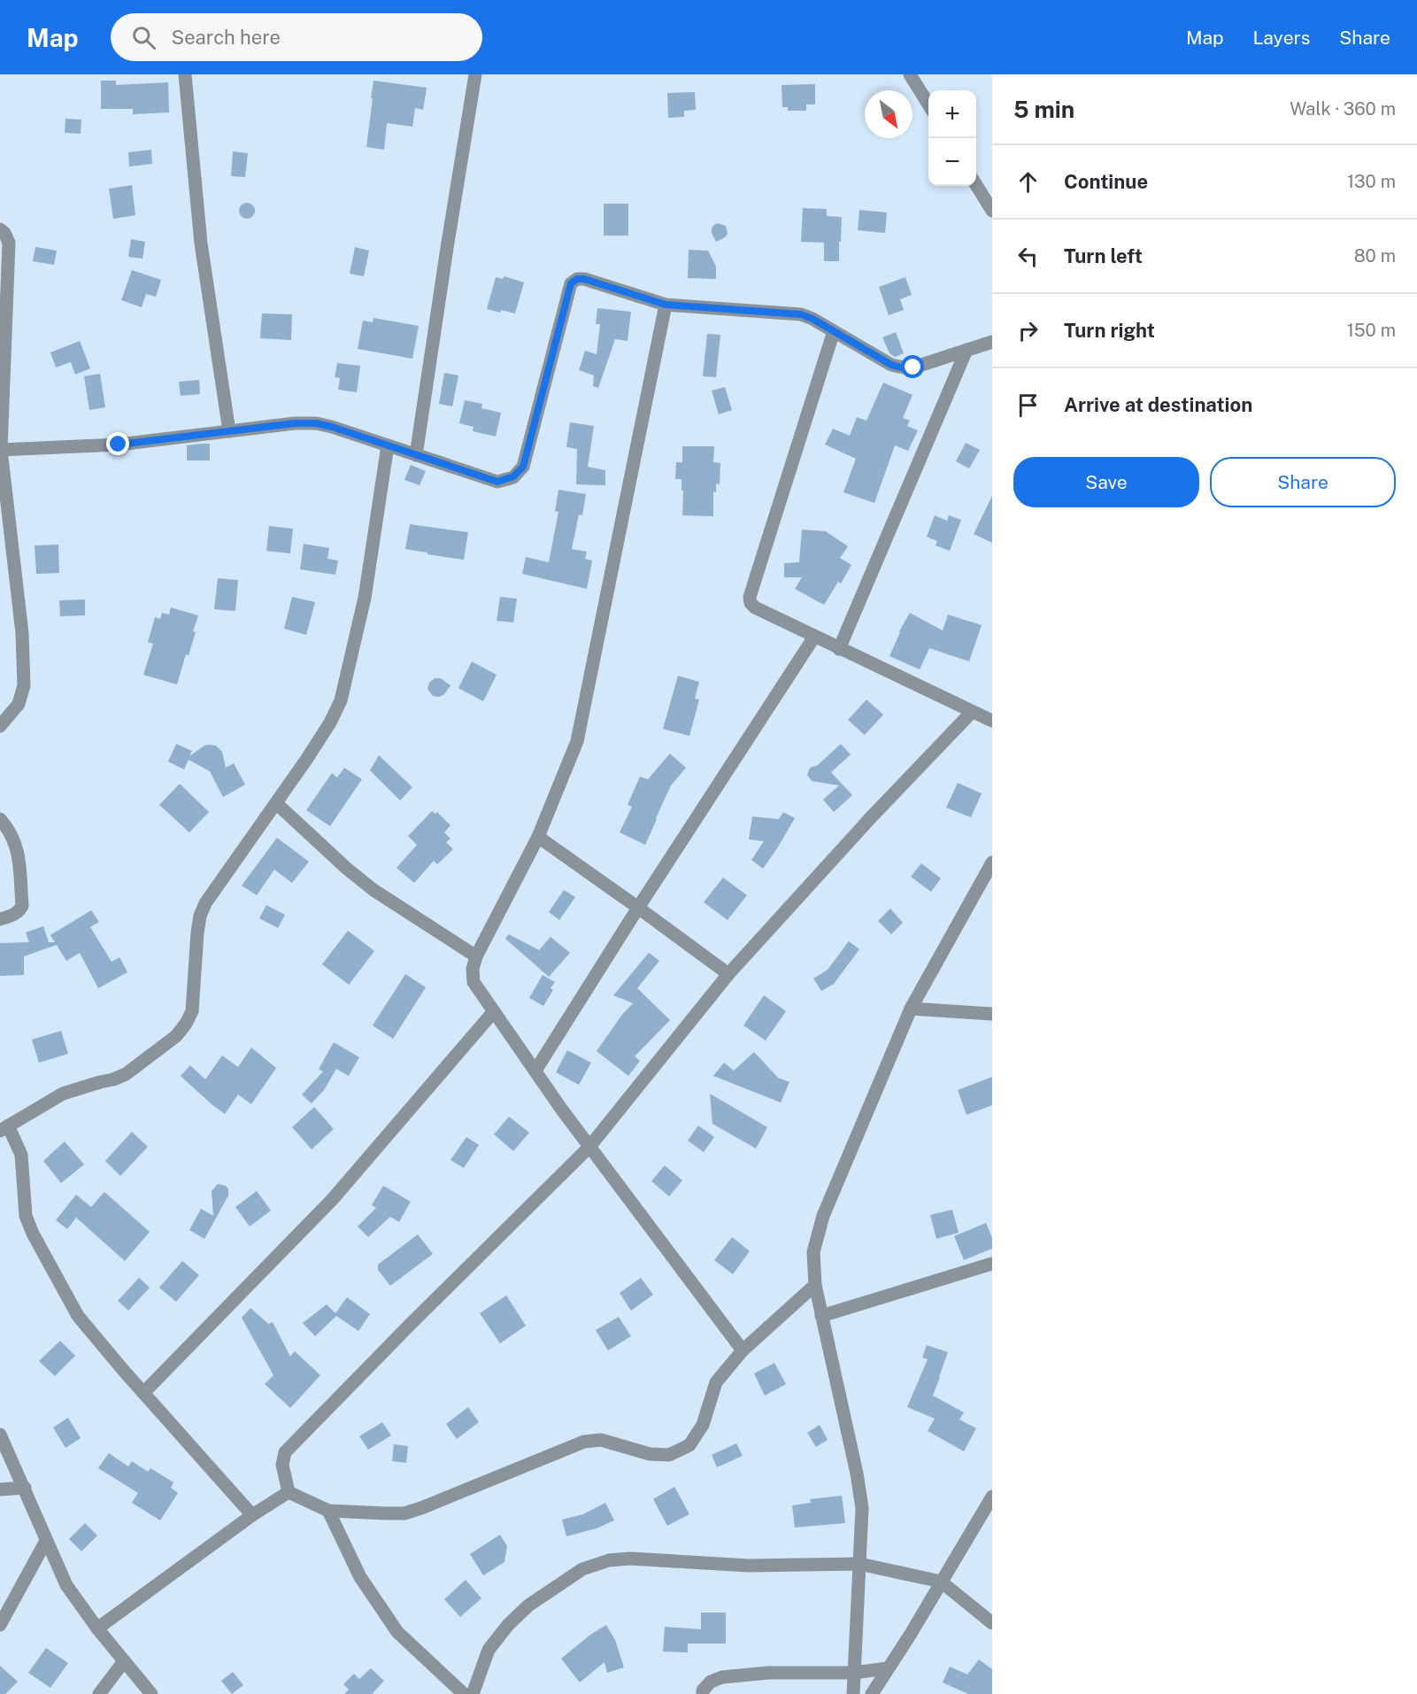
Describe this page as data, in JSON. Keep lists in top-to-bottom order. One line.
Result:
{"north":"bottom right","page":{"header":"Map","search":"Search here","nav":["Map","Layers","Share"],"heading":["5 min","Walk · 360 m"],"map_buttons":["+","−"],"list":[["Continue","130 m"],["Turn left","80 m"],["Turn right","150 m"],"Arrive at destination"],"buttons":["Save","Share"]}}
